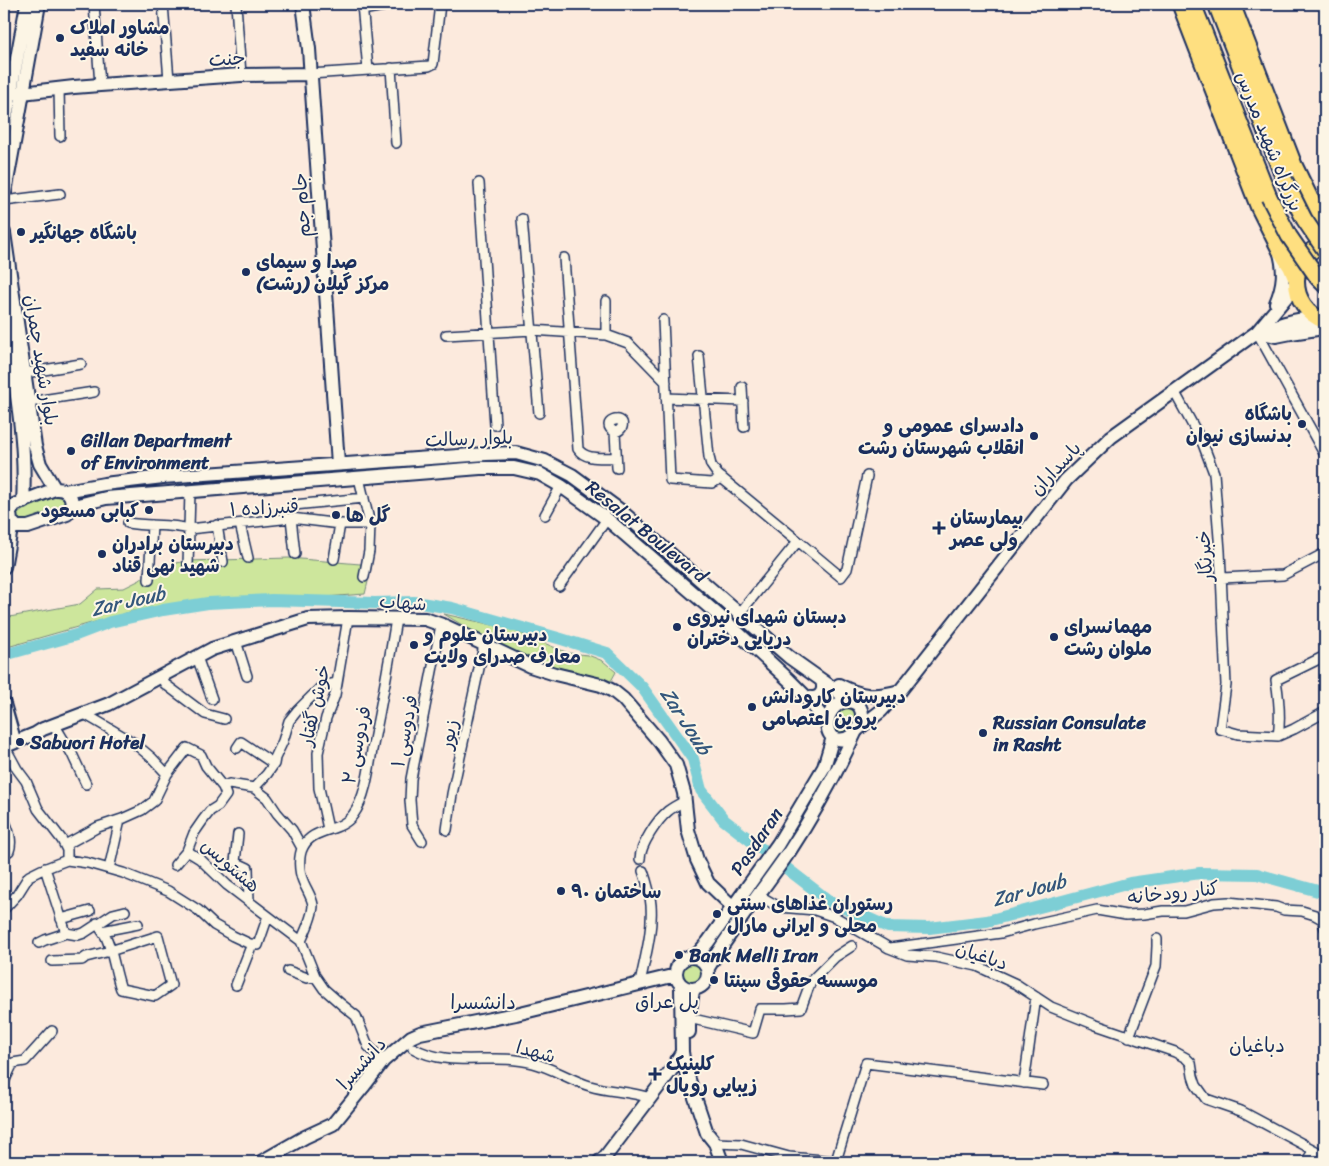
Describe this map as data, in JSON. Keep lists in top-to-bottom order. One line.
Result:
{"streets":{"highway":["بزرگراه شهید مدرس"],"main road":["جنت","جام جم","بلوار شهید چمران","بلوار رسالت","پاسداران","Resalat Boulevard","شهاب","Pasdaran","دانشسرا"],"street":["قنبرزاده ۱","خبرنگار","خوش گفتار","فردوسی ۱","زیور","فردوسی ۲","هشتویس","کنار رودخانه","دباغیان","شهدا"]},"crossings":[["جنت","جام جم"],["جام جم","بلوار رسالت"],["بلوار شهید چمران","بلوار رسالت"],["بلوار شهید چمران","Resalat Boulevard"],["بلوار رسالت","پاسداران"],["بلوار رسالت","Resalat Boulevard"],["بلوار رسالت","Pasdaran"],["پاسداران","Resalat Boulevard"],["پاسداران","خبرنگار"],["پاسداران","Pasdaran"],["Resalat Boulevard","Pasdaran"],["شهاب","خوش گفتار"],["شهاب","فردوسی ۱"],["شهاب","زیور"],["شهاب","فردوسی ۲"],["شهاب","Pasdaran"],["خوش گفتار","فردوسی ۲"],["Pasdaran","دباغیان"],["Pasdaran","دانشسرا"],["کنار رودخانه","دباغیان"]],"districts":["پل عراق","دانشسرا","دباغیان"],"water":["Zar Joub"],"places":{"other":["مشاور املاک خانه سفید","باشگاه جهانگیر","صدا و سیمای مرکز گیلان (رشت)","باشگاه بدنسازی نیوان","دادسرای عمومی و انقلاب شهرستان رشت","Gillan Department of Environment","کبابی مسعود","گل ها","دبیرستان برادران شهید نهی قناد","دبستان شهدای نیروی دریایی دختران","مهمانسرای ملوان رشت","دبیرستان علوم و معارف صدرای ولایت","دبیرستان کارودانش پروین اعتصامی","Russian Consulate in Rasht","Sabuori Hotel","ساختمان ۹۰","رستوران غذاهای سنتی محلی و ایرانی مارال","Bank Melli Iran","موسسه حقوقی سپنتا"],"health":["بیمارستان ولی عصر","کلینیک زیبایی رویال"]}}
